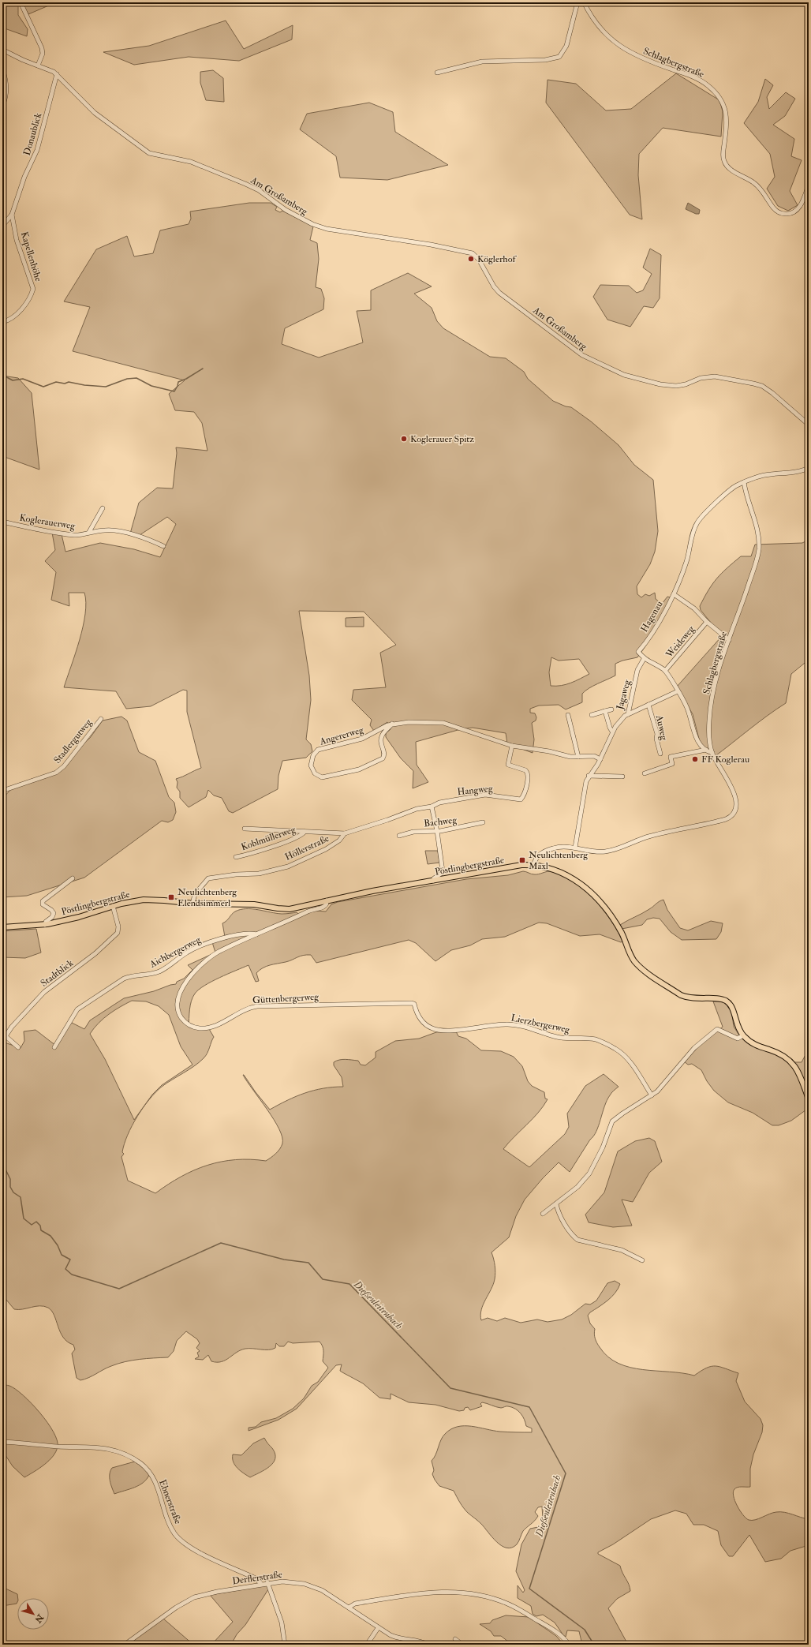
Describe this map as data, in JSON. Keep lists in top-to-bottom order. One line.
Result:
{"streets":{"main road":["Pöstlingbergstraße"],"street":["Schlagbergstraße","Donaublick","Am Großamberg","Kapellenhöhe","Koglerauerweg","Hagenau","Weideweg","Jagaweg","Auweg","Angererweg","Stadlergutweg","Hangweg","Bachweg","Koblmüllerweg","Höllerstraße","Aichbergerweg","Stadtblick","Güttenbergerweg","Lierzbergerweg","Ebnerstraße","Derflerstraße"]},"crossings":[["Schlagbergstraße","Hagenau"],["Schlagbergstraße","Weideweg"],["Schlagbergstraße","Pöstlingbergstraße"],["Donaublick","Am Großamberg"],["Donaublick","Kapellenhöhe"],["Hagenau","Weideweg"],["Hagenau","Jagaweg"],["Jagaweg","Auweg"],["Jagaweg","Angererweg"],["Angererweg","Hangweg"],["Hangweg","Höllerstraße"],["Koblmüllerweg","Höllerstraße"],["Höllerstraße","Pöstlingbergstraße"],["Pöstlingbergstraße","Stadtblick"],["Pöstlingbergstraße","Güttenbergerweg"],["Aichbergerweg","Güttenbergerweg"],["Güttenbergerweg","Lierzbergerweg"],["Ebnerstraße","Derflerstraße"]],"water":["Dießenleitenbach"],"places":{"other":["Köglerhof","Koglerauer Spitz","FF Koglerau"],"transit":["Neulichtenberg Maxl","Neulichtenberg Elendsimmerl"]},"north":"bottom right"}
